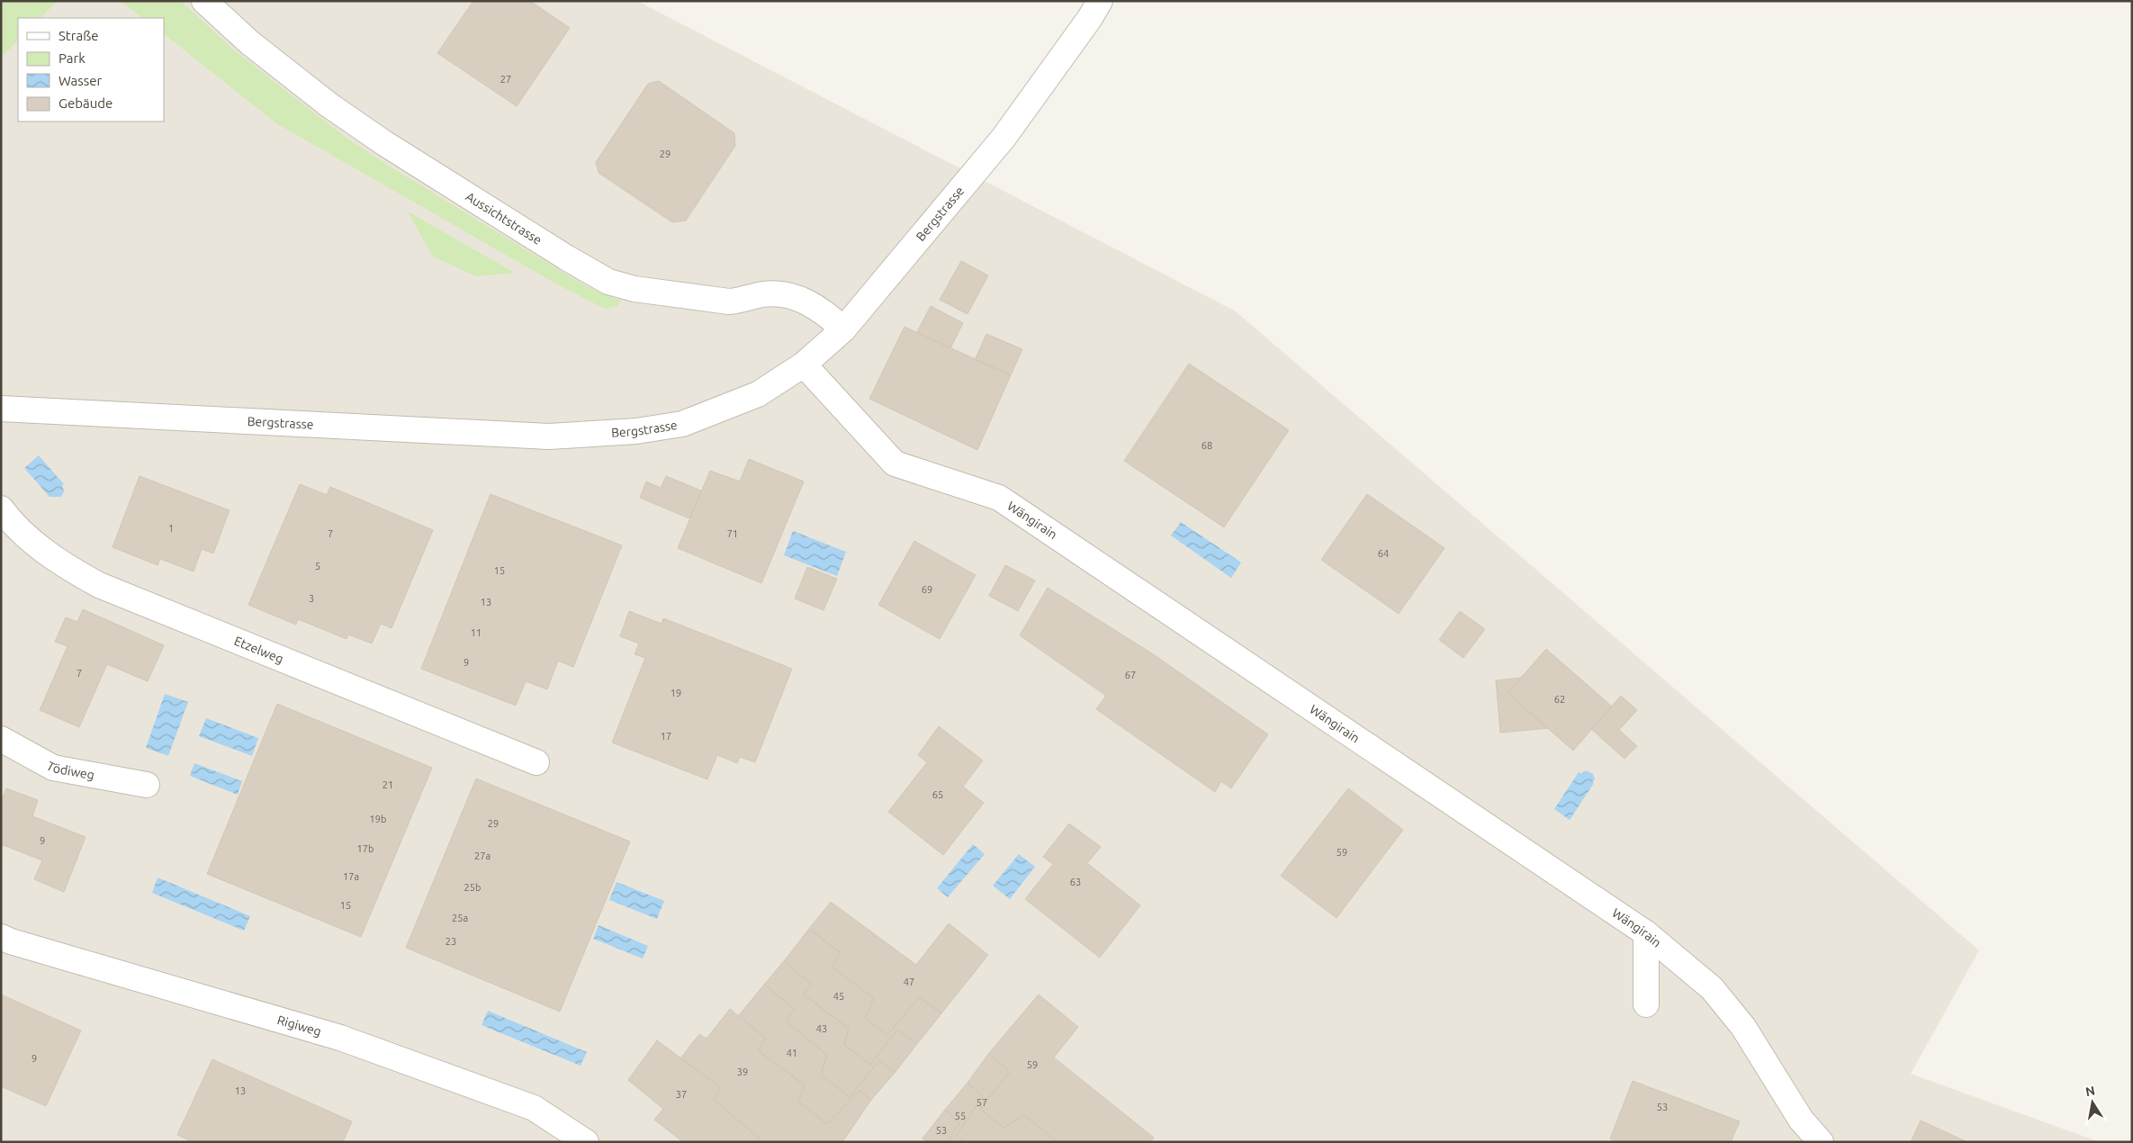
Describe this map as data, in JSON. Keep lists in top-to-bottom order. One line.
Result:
{"streets":{"street":["Bergstrasse","Aussichtstrasse","Wängirain","Etzelweg","Tödiweg","Rigiweg"]},"crossings":[["Bergstrasse","Aussichtstrasse"],["Bergstrasse","Wängirain"]],"house_numbers":["27","29","68","1","7","71","64","5","15","69","3","13","11","9","7","67","19","62","17","21","65","19b","29","9","17b","59","27a","17a","63","25b","15","25a","23","47","45","43","41","9","59","39","13","37","57","53","55","53"],"legend":["Straße","Park","Wasser","Gebäude"],"north":"top"}
